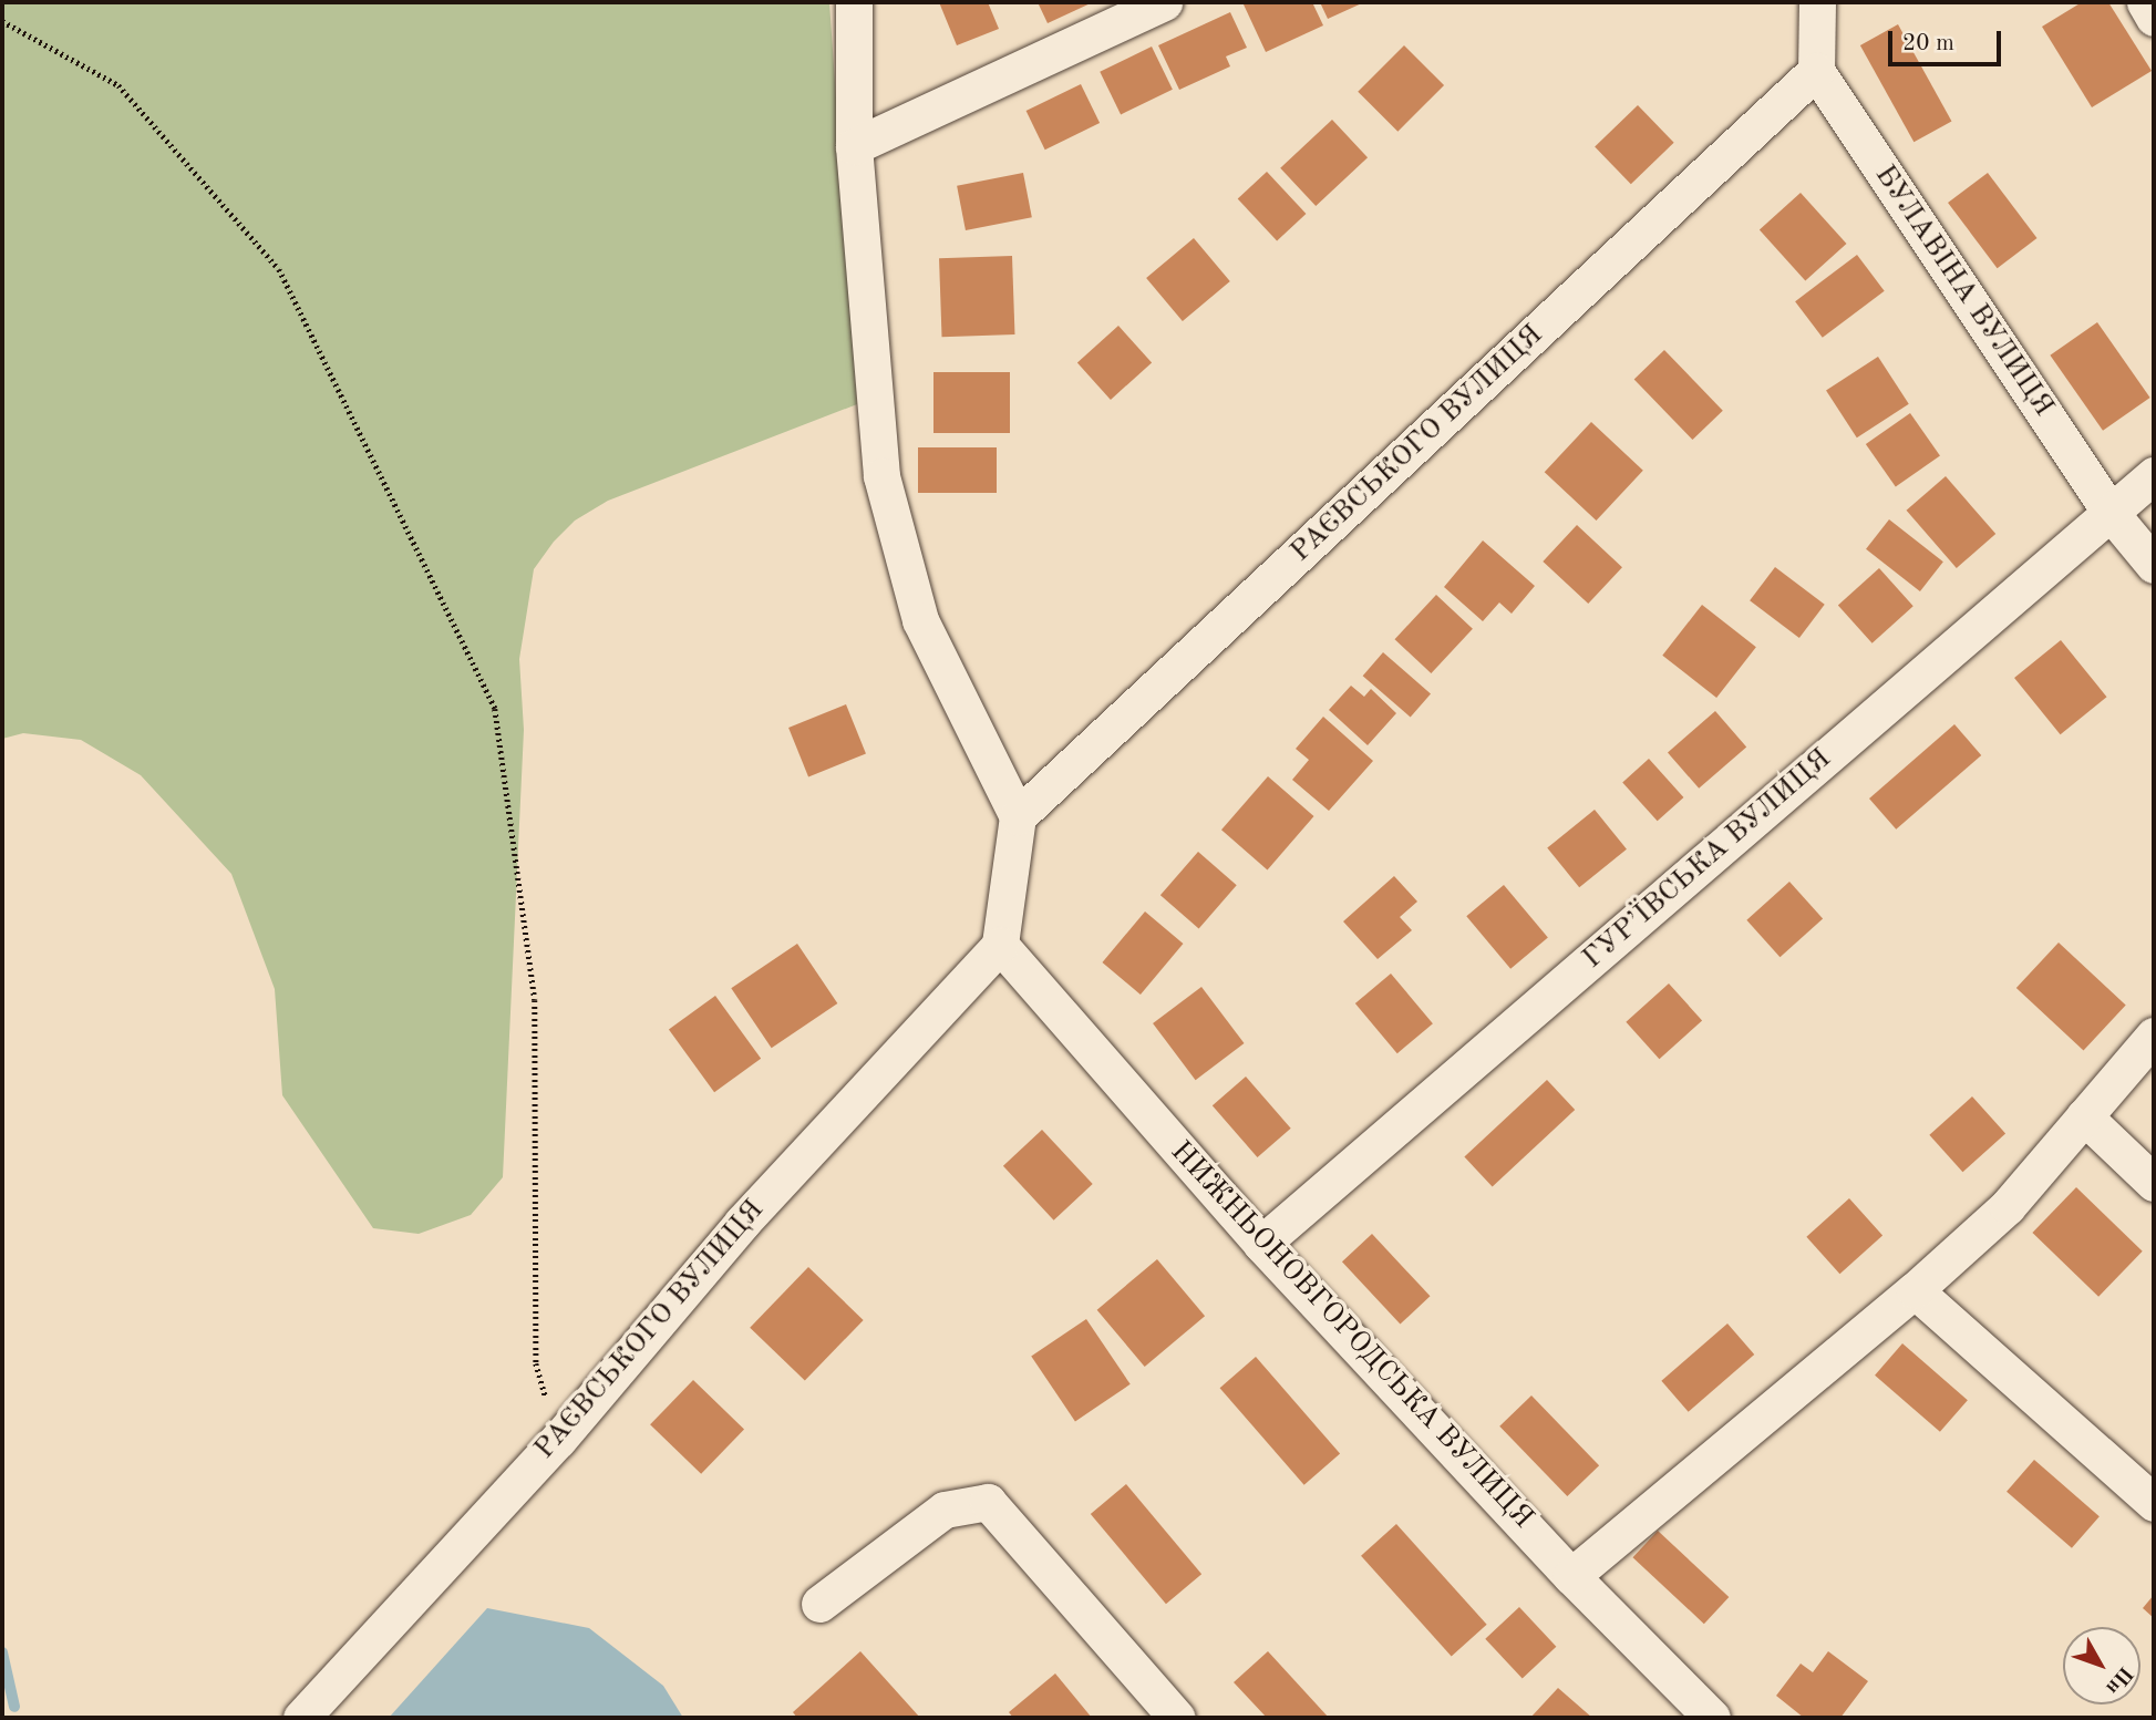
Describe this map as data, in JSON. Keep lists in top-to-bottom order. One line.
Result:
{"streets":{"street":["БУЛАВІНА ВУЛИЦЯ","РАЄВСЬКОГО ВУЛИЦЯ","ГУР’ЇВСЬКА ВУЛИЦЯ","НИЖНЬОНОВГОРОДСЬКА ВУЛИЦЯ"]},"crossings":[["БУЛАВІНА ВУЛИЦЯ","РАЄВСЬКОГО ВУЛИЦЯ"],["БУЛАВІНА ВУЛИЦЯ","ГУР’ЇВСЬКА ВУЛИЦЯ"],["РАЄВСЬКОГО ВУЛИЦЯ","НИЖНЬОНОВГОРОДСЬКА ВУЛИЦЯ"],["ГУР’ЇВСЬКА ВУЛИЦЯ","НИЖНЬОНОВГОРОДСЬКА ВУЛИЦЯ"]],"scale_bar":"20 m","north":"bottom right"}
